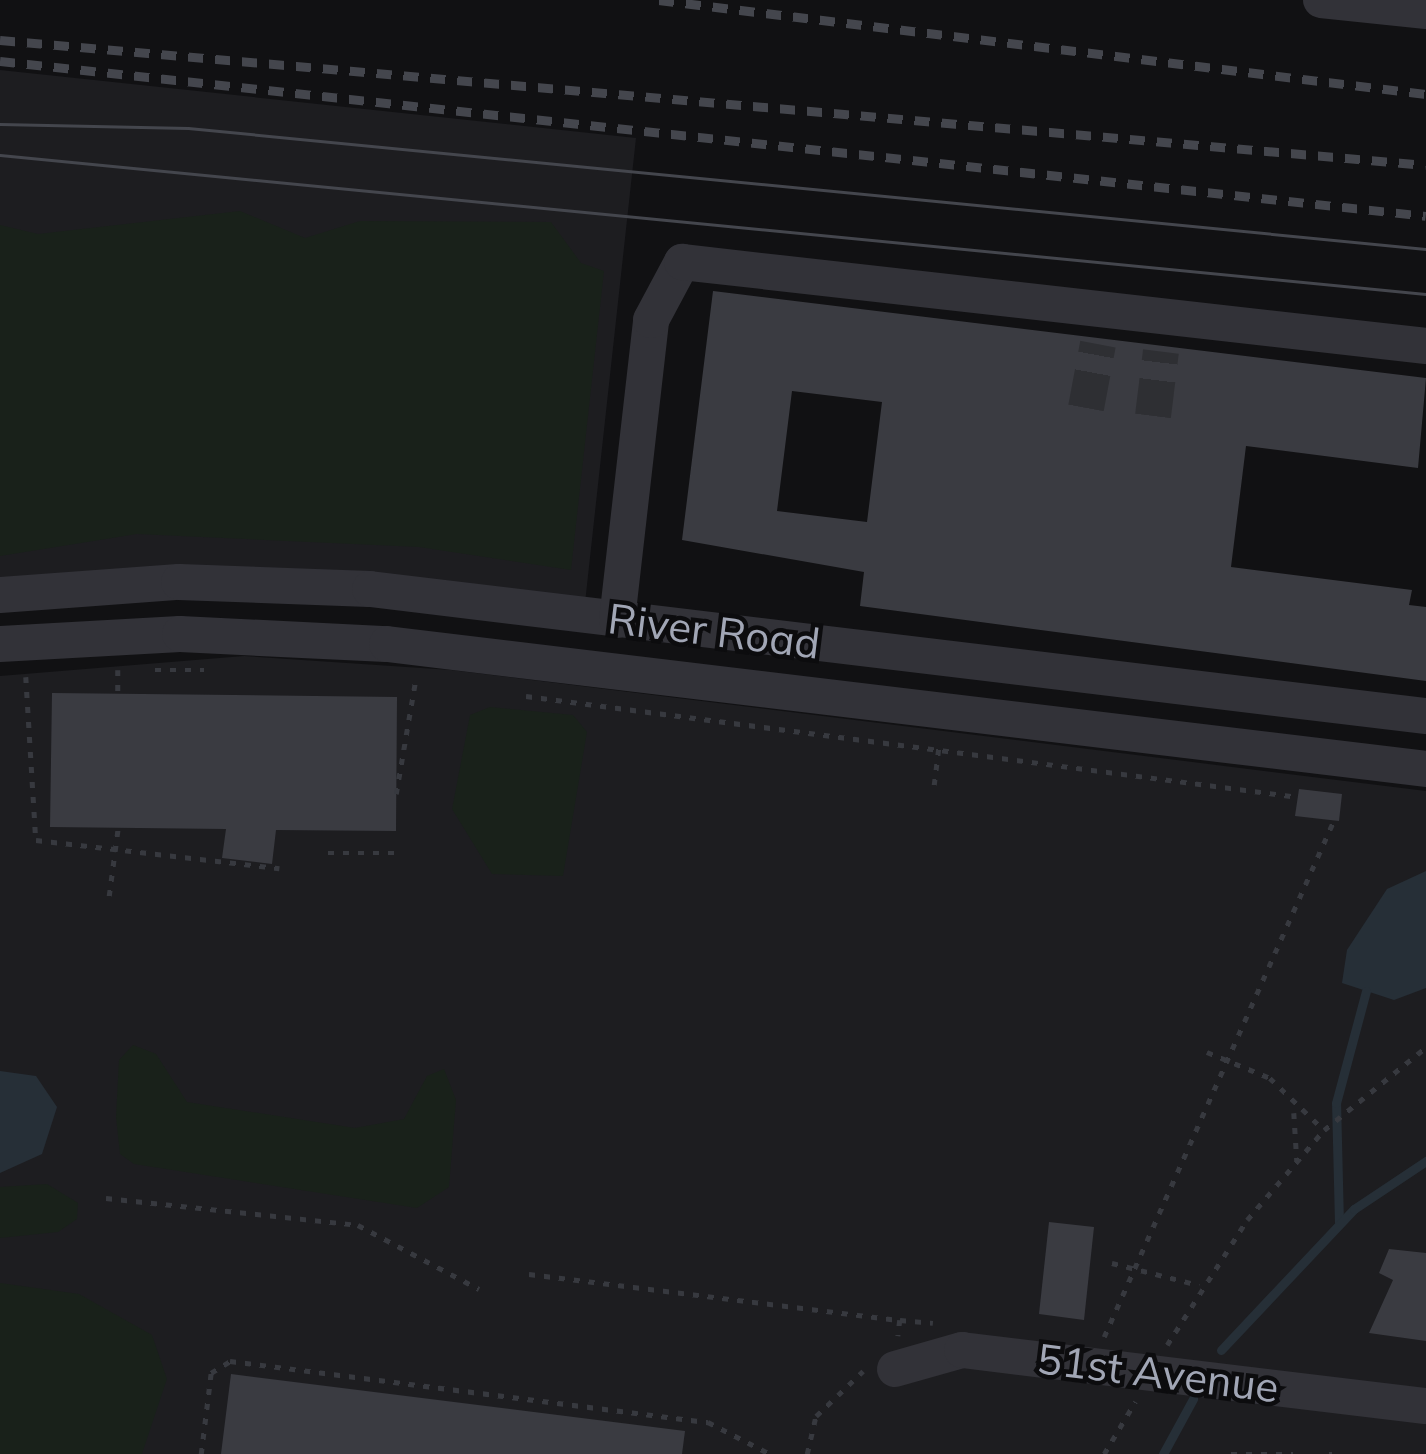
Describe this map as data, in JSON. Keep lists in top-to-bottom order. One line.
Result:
{"streets":{"street":["River Road","51st Avenue"]}}
